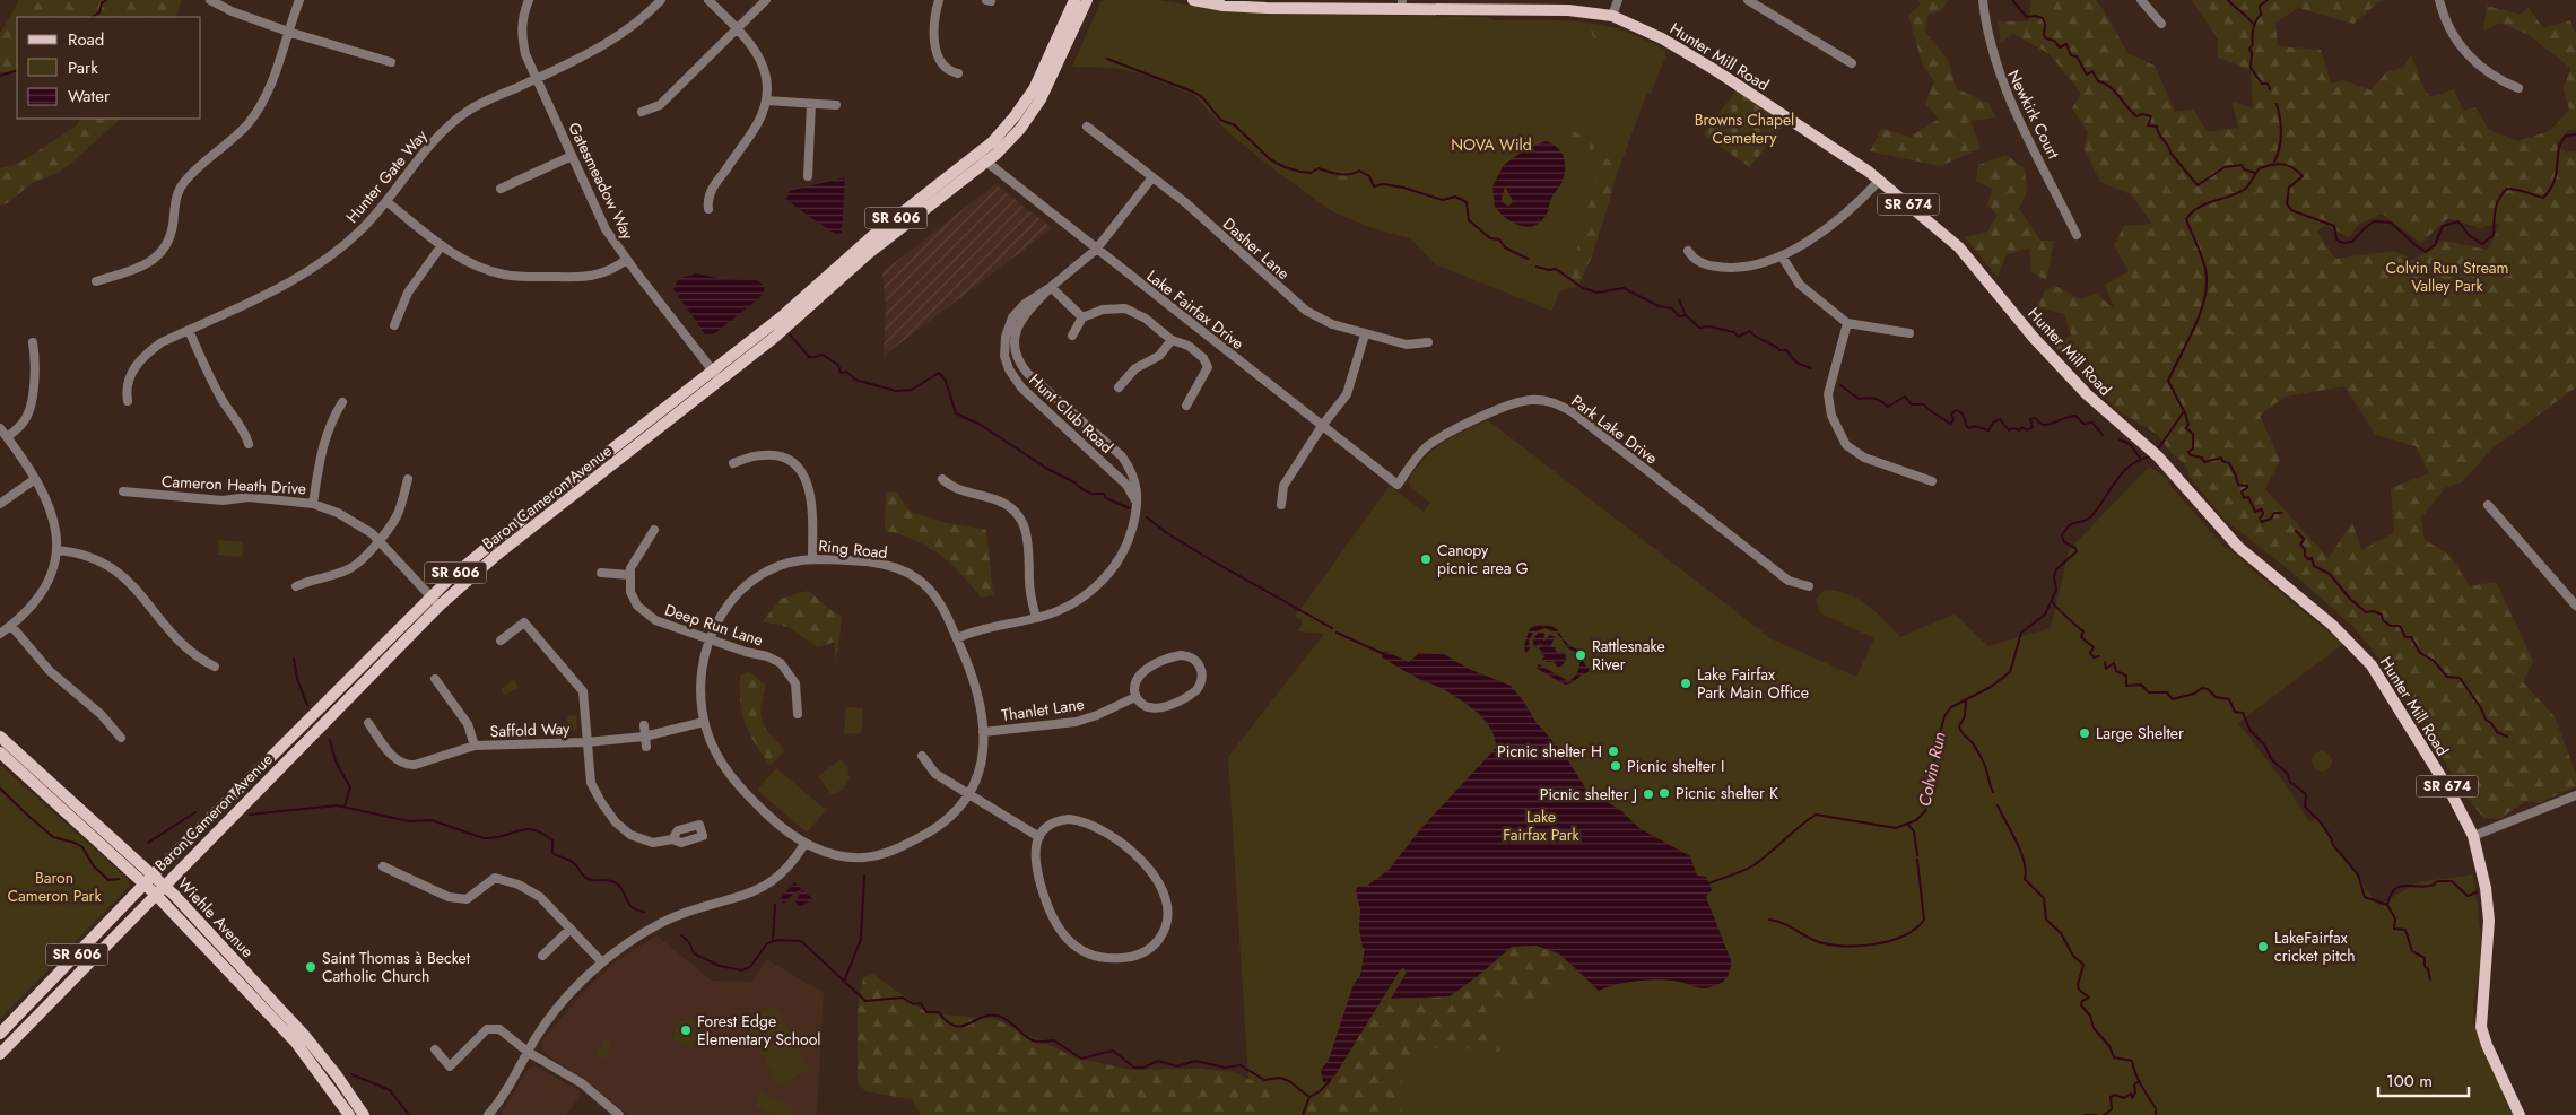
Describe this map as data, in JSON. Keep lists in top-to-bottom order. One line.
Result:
{"streets":{"main road":["Hunter Mill Road","SR 674","SR 606","Baron Cameron Avenue","Wiehle Avenue"],"street":["Newkirk Court","Hunter Gate Way","Gatesmeadow Way","Dasher Lane","Lake Fairfax Drive","Hunt Club Road","Park Lake Drive","Cameron Heath Drive","Ring Road","Deep Run Lane","Thanlet Lane","Saffold Way"]},"crossings":[["Hunter Gate Way","Gatesmeadow Way"],["Gatesmeadow Way","Baron Cameron Avenue"],["Dasher Lane","Hunt Club Road"],["Lake Fairfax Drive","Hunt Club Road"],["Lake Fairfax Drive","Park Lake Drive"],["Lake Fairfax Drive","Baron Cameron Avenue"],["Hunt Club Road","Ring Road"],["Cameron Heath Drive","Baron Cameron Avenue"],["Baron Cameron Avenue","Wiehle Avenue"],["Ring Road","Deep Run Lane"],["Ring Road","Thanlet Lane"],["Ring Road","Saffold Way"]],"water":["Colvin Run"],"parks":["Browns Chapel Cemetery","NOVA Wild","Colvin Run Stream Valley Park","Lake Fairfax Park","Baron Cameron Park"],"places":["Canopy picnic area G","Rattlesnake River","Lake Fairfax Park Main Office","Large Shelter","Picnic shelter H","Picnic shelter I","Picnic shelter K","Picnic shelter J","LakeFairfax cricket pitch","Saint Thomas à Becket Catholic Church","Forest Edge Elementary School"],"legend":["Road","Park","Water"],"scale_bar":"100 m"}
